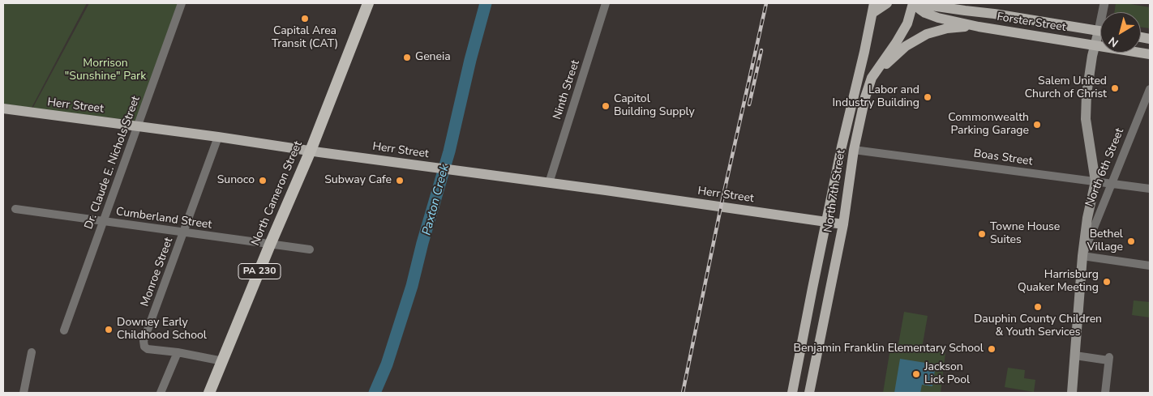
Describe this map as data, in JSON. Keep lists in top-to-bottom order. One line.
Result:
{"streets":{"highway":["North Cameron Street","PA 230"],"main road":["Forster Street","Herr Street","North 6th Street","North 7th Street"],"street":["Ninth Street","Boas Street","Dr. Claude E. Nichols Street","Cumberland Street","Monroe Street"]},"crossings":[["Forster Street","North 7th Street"],["Ninth Street","Herr Street"],["Herr Street","Dr. Claude E. Nichols Street"],["Herr Street","North 7th Street"],["Herr Street","North Cameron Street"],["Herr Street","Monroe Street"],["Boas Street","North 6th Street"],["Boas Street","North 7th Street"],["Dr. Claude E. Nichols Street","Cumberland Street"],["North Cameron Street","Cumberland Street"],["Cumberland Street","Monroe Street"]],"water":["Paxton Creek"],"parks":["Morrison \"Sunshine\" Park"],"places":["Capital Area Transit (CAT)","Geneia","Salem United Church of Christ","Labor and Industry Building","Capitol Building Supply","Commonwealth Parking Garage","Sunoco","Subway Cafe","Towne House Suites","Bethel Village","Harrisburg Quaker Meeting","Dauphin County Children & Youth Services","Downey Early Childhood School","Benjamin Franklin Elementary School","Jackson Lick Pool"],"north":"bottom left"}
